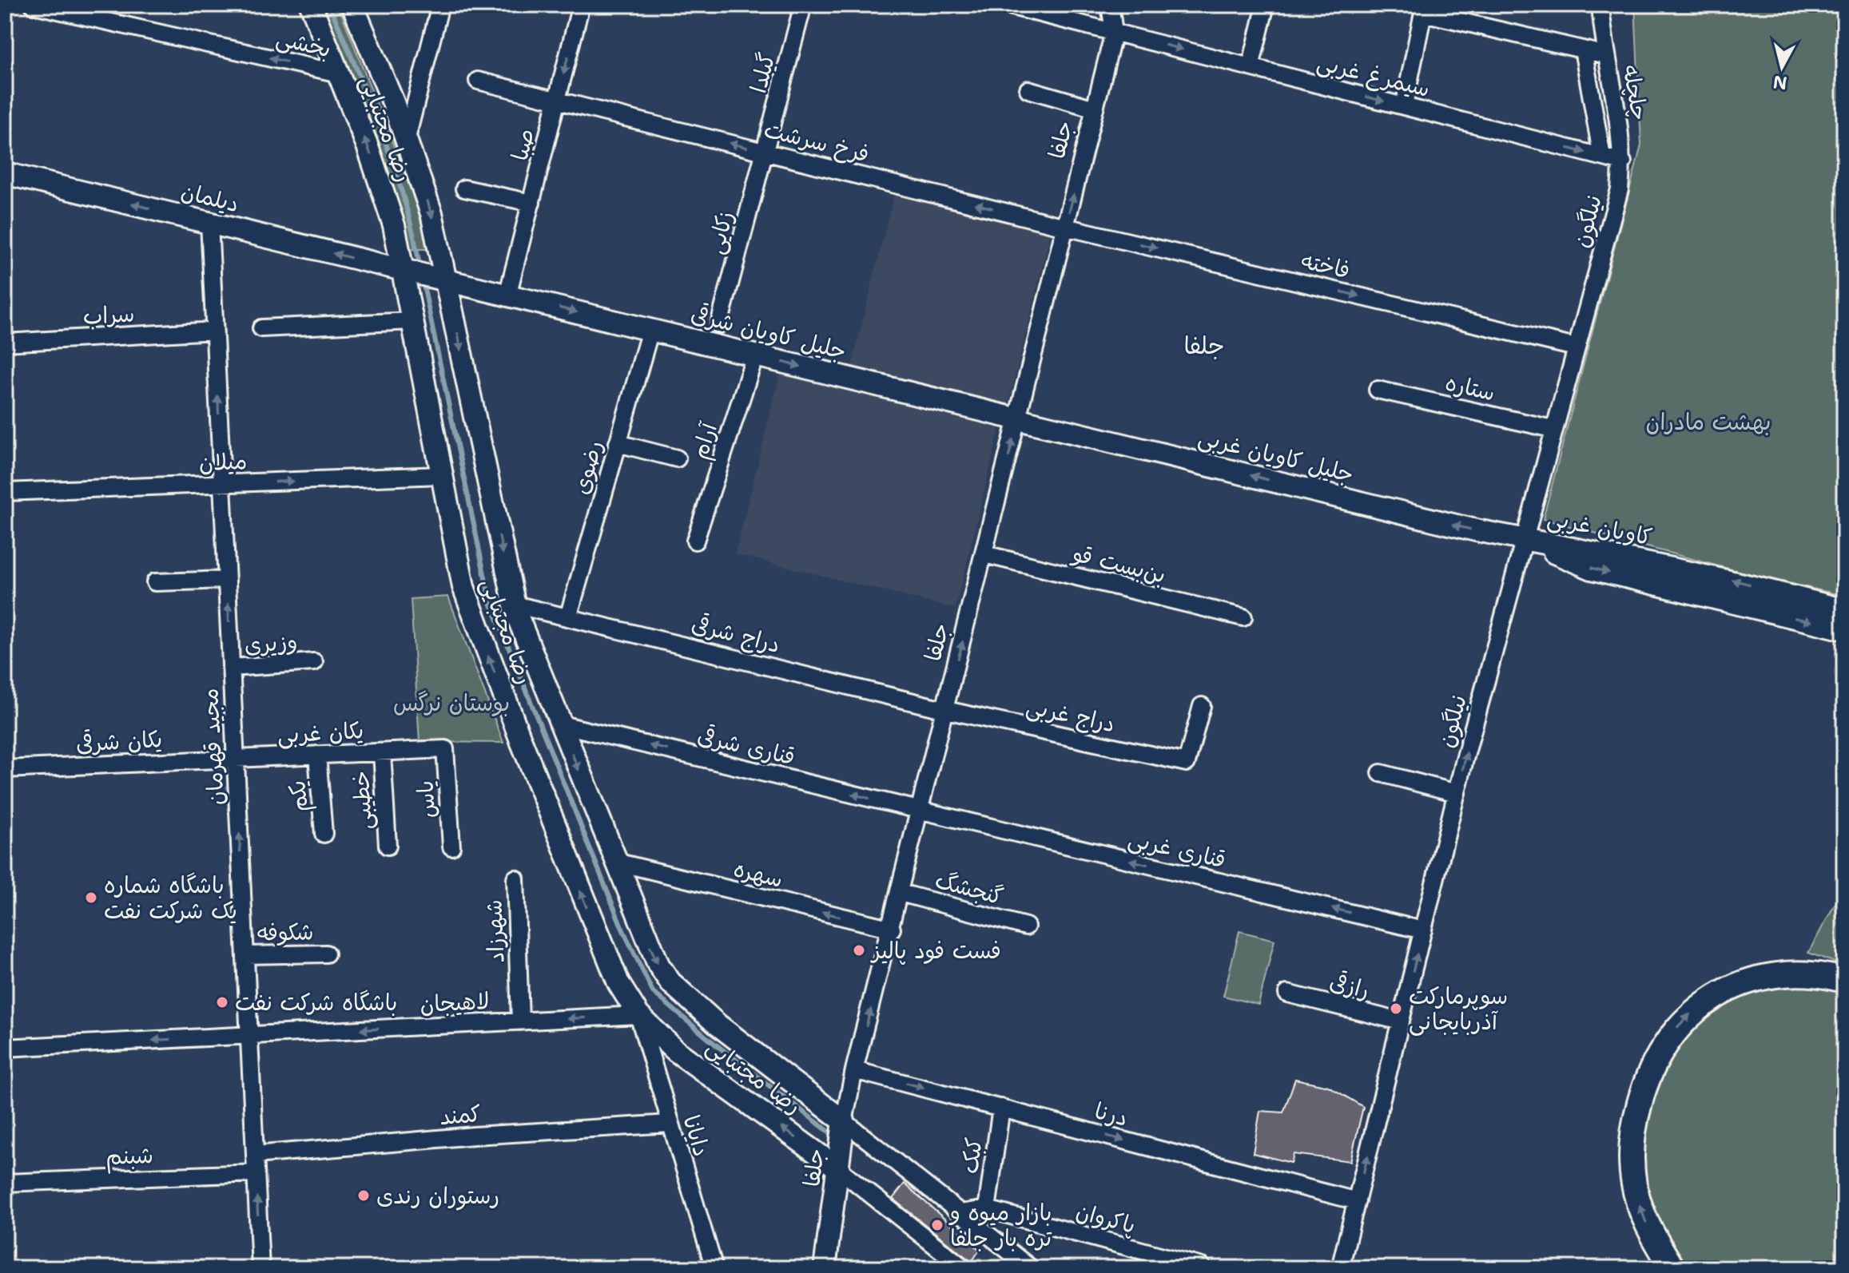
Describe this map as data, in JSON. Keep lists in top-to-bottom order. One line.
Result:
{"streets":{"main road":["رضا مجتبایی","جلفا","دیلمان","جلیل کاویان شرقی","جلیل کاویان غربی","کاویان غربی"],"street":["بخشی","گیلدا","سیمرغ غربی","چلچله","فرخ سرشت","صبا","نیلگون","زکایی","فاخته","سراب","ستاره","آرام","میلان","رضوی","بن‌بست قو","دراج شرقی","وزیری","دراج غربی","یکان غربی","یکان شرقی","قناری شرقی","مجید قهرمان","یکم","یاس","خطیبی","قناری غربی","سهره","گنجشگ","شهرزاد","شکوفه","رازقی","لاهیجان","درنا","کمند","دایانا","شبنم","کبک","پاکروان"]},"crossings":[["بخشی","رضا مجتبایی"],["گیلدا","فرخ سرشت"],["گیلدا","زکایی"],["سیمرغ غربی","چلچله"],["سیمرغ غربی","جلفا"],["چلچله","نیلگون"],["رضا مجتبایی","جلفا"],["رضا مجتبایی","دیلمان"],["رضا مجتبایی","جلیل کاویان شرقی"],["رضا مجتبایی","میلان"],["رضا مجتبایی","دراج شرقی"],["رضا مجتبایی","قناری شرقی"],["رضا مجتبایی","سهره"],["رضا مجتبایی","لاهیجان"],["رضا مجتبایی","دایانا"],["جلفا","فرخ سرشت"],["جلفا","فاخته"],["جلفا","جلیل کاویان شرقی"],["جلفا","جلیل کاویان غربی"],["جلفا","بن‌بست قو"],["جلفا","دراج شرقی"],["جلفا","دراج غربی"],["جلفا","قناری شرقی"],["جلفا","قناری غربی"],["جلفا","سهره"],["جلفا","گنجشگ"],["جلفا","درنا"],["فرخ سرشت","صبا"],["فرخ سرشت","زکایی"],["فرخ سرشت","فاخته"],["صبا","جلیل کاویان شرقی"],["دیلمان","جلیل کاویان شرقی"],["دیلمان","مجید قهرمان"],["نیلگون","فاخته"],["نیلگون","ستاره"],["نیلگون","جلیل کاویان غربی"],["نیلگون","کاویان غربی"],["نیلگون","قناری غربی"],["نیلگون","رازقی"],["نیلگون","درنا"],["سراب","مجید قهرمان"],["جلیل کاویان شرقی","آرام"],["جلیل کاویان شرقی","جلیل کاویان غربی"],["جلیل کاویان شرقی","رضوی"],["جلیل کاویان غربی","کاویان غربی"],["میلان","مجید قهرمان"],["رضوی","دراج شرقی"],["دراج شرقی","دراج غربی"],["وزیری","مجید قهرمان"],["یکان غربی","یکان شرقی"],["یکان غربی","مجید قهرمان"],["یکان غربی","یکم"],["یکان غربی","یاس"],["یکان غربی","خطیبی"],["یکان شرقی","مجید قهرمان"],["قناری شرقی","قناری غربی"],["مجید قهرمان","شکوفه"],["مجید قهرمان","لاهیجان"],["مجید قهرمان","کمند"],["مجید قهرمان","شبنم"],["شهرزاد","لاهیجان"],["لاهیجان","دایانا"],["درنا","کبک"],["کمند","دایانا"],["کبک","پاکروان"]],"one_way":["بخشی","جلفا","فرخ سرشت","دیلمان","نیلگون","فاخته","جلیل کاویان شرقی","جلیل کاویان غربی","میلان","قناری شرقی","مجید قهرمان","قناری غربی","سهره","لاهیجان"],"districts":["جلفا"],"parks":["بهشت مادران","بوستان نرگس"],"places":["باشگاه شماره یک شرکت نفت","فست فود پالیز","باشگاه شرکت نفت","سوپرمارکت آذربایجانی","رستوران رندی","بازار میوه و تره بار جلفا"],"north":"bottom"}
